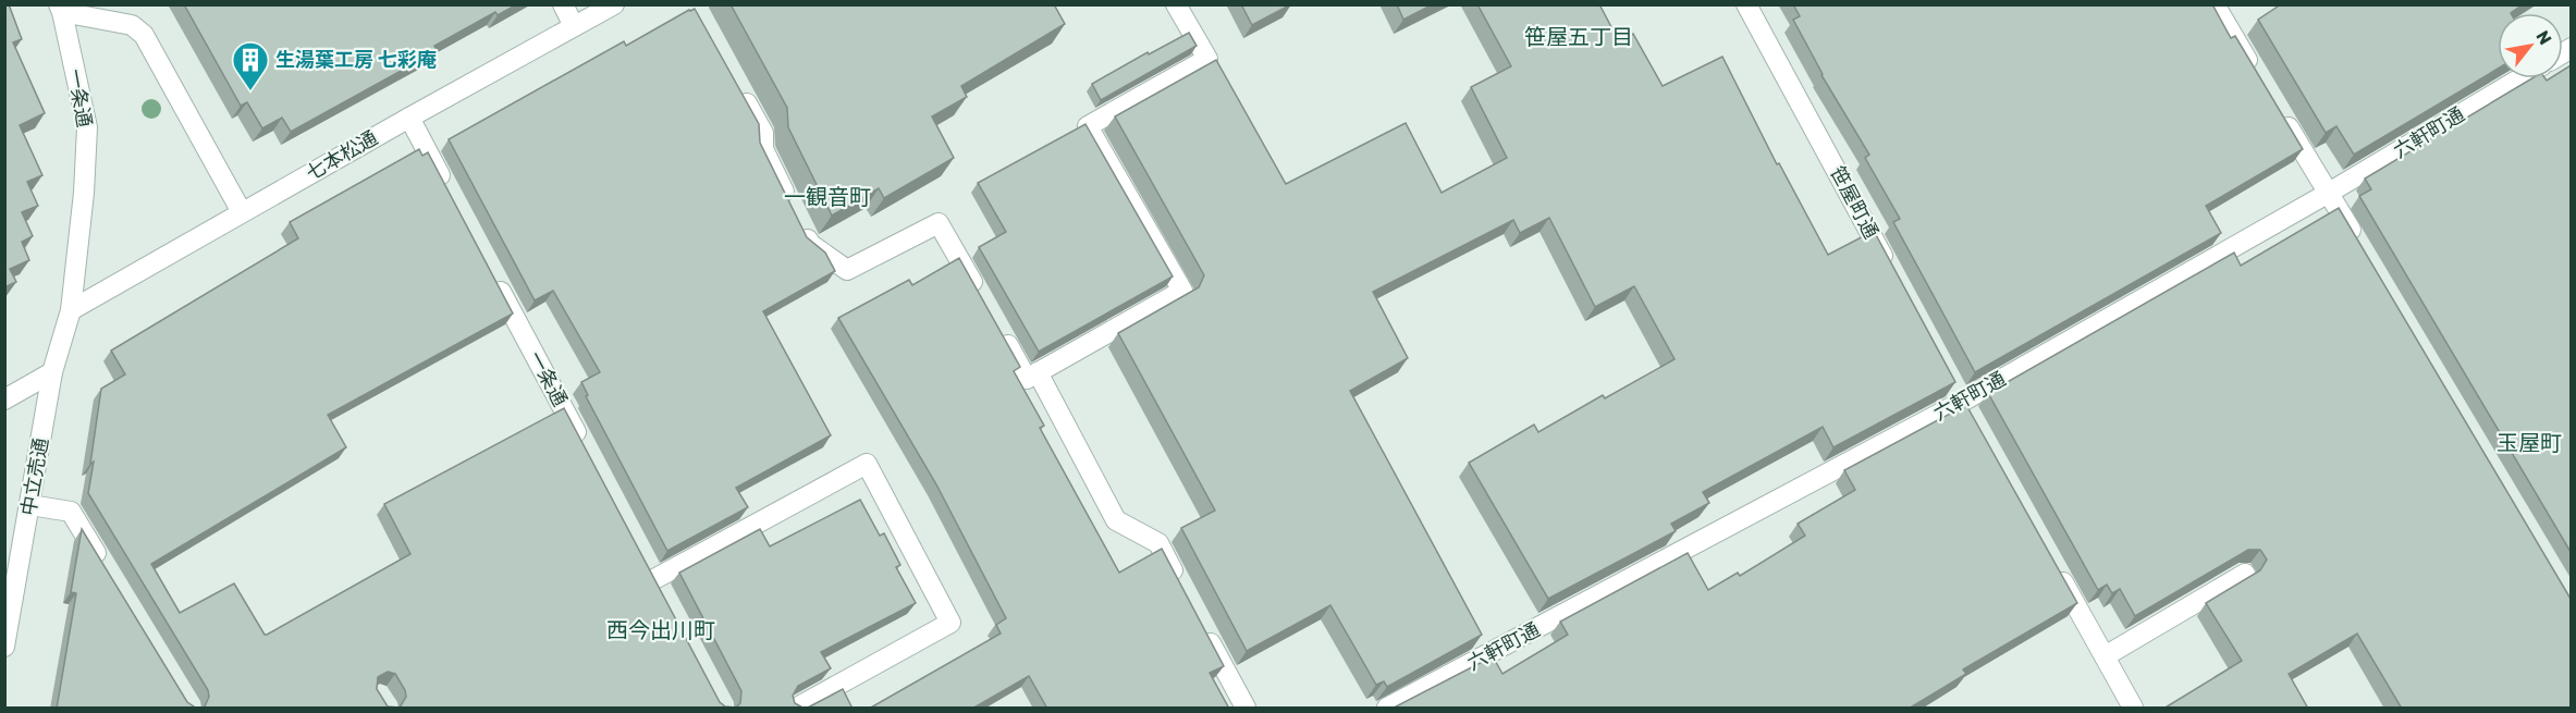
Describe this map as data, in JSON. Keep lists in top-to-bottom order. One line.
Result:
{"streets":{"street":["一条通","六軒町通","七本松通","笹屋町通","中立売通"]},"crossings":[["一条通","七本松通"],["一条通","中立売通"],["七本松通","中立売通"]],"districts":["笹屋五丁目","一観音町","玉屋町","西今出川町"],"places":{"building":["生湯葉工房 七彩庵"]},"north":"top right"}
